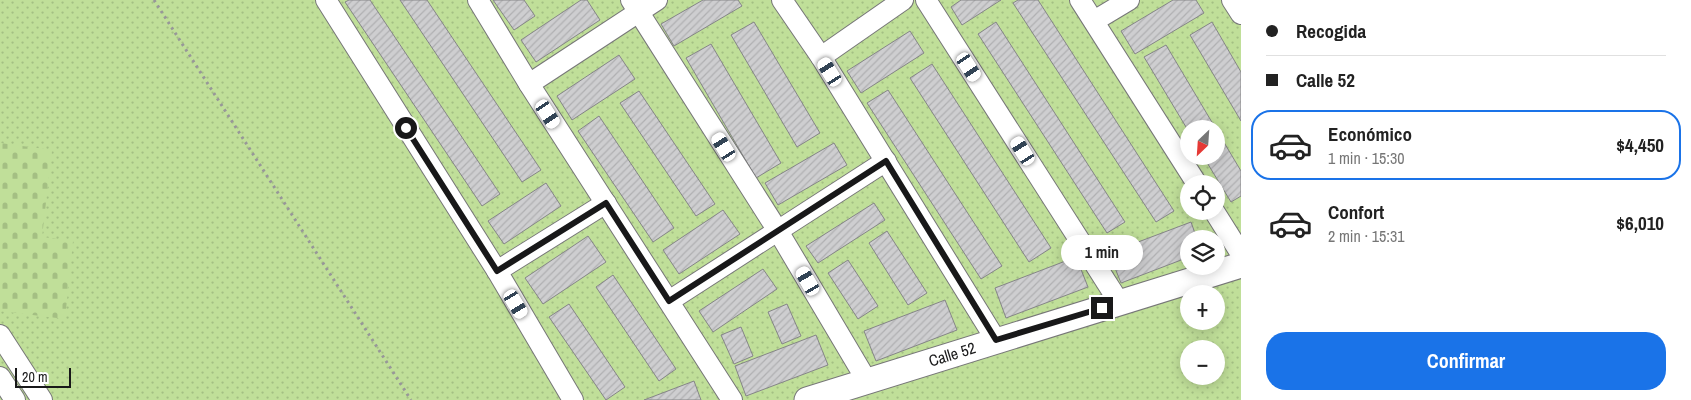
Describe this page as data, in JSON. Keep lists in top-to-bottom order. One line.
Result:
{"streets":{"street":["Calle 52"]},"scale_bar":"20 m","north":"bottom left","page":{"banner":["Recogida","Calle 52"],"list":[{"name":"Económico","note":"1 min · 15:30","value":"$4,450"},{"name":"Confort","note":"2 min · 15:31","value":"$6,010"}],"map_buttons":["+","−"],"bubble":"1 min","buttons":"Confirmar","scale":"20 m"}}
